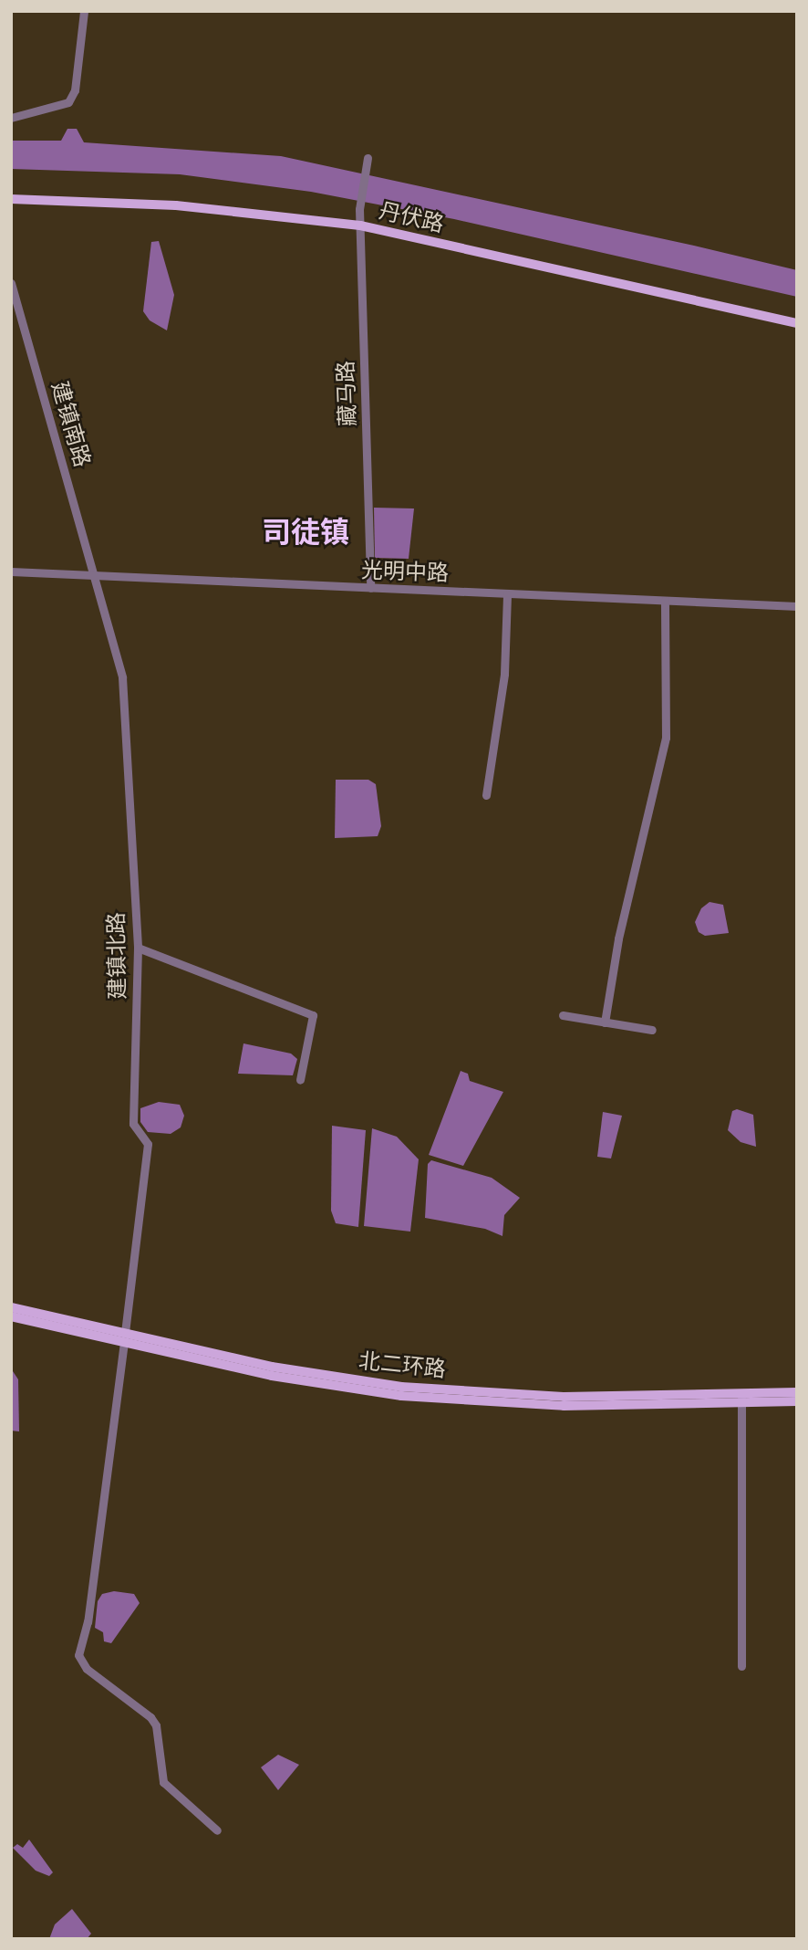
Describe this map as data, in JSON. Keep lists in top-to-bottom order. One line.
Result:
{"streets":{"main road":["丹伏路","北二环路"],"street":["藏马路","建镇南路","光明中路","建镇北路"]},"crossings":[["丹伏路","藏马路"],["藏马路","光明中路"],["建镇南路","光明中路"],["建镇南路","建镇北路"],["光明中路","建镇北路"],["建镇北路","北二环路"]],"districts":["司徒镇"]}
